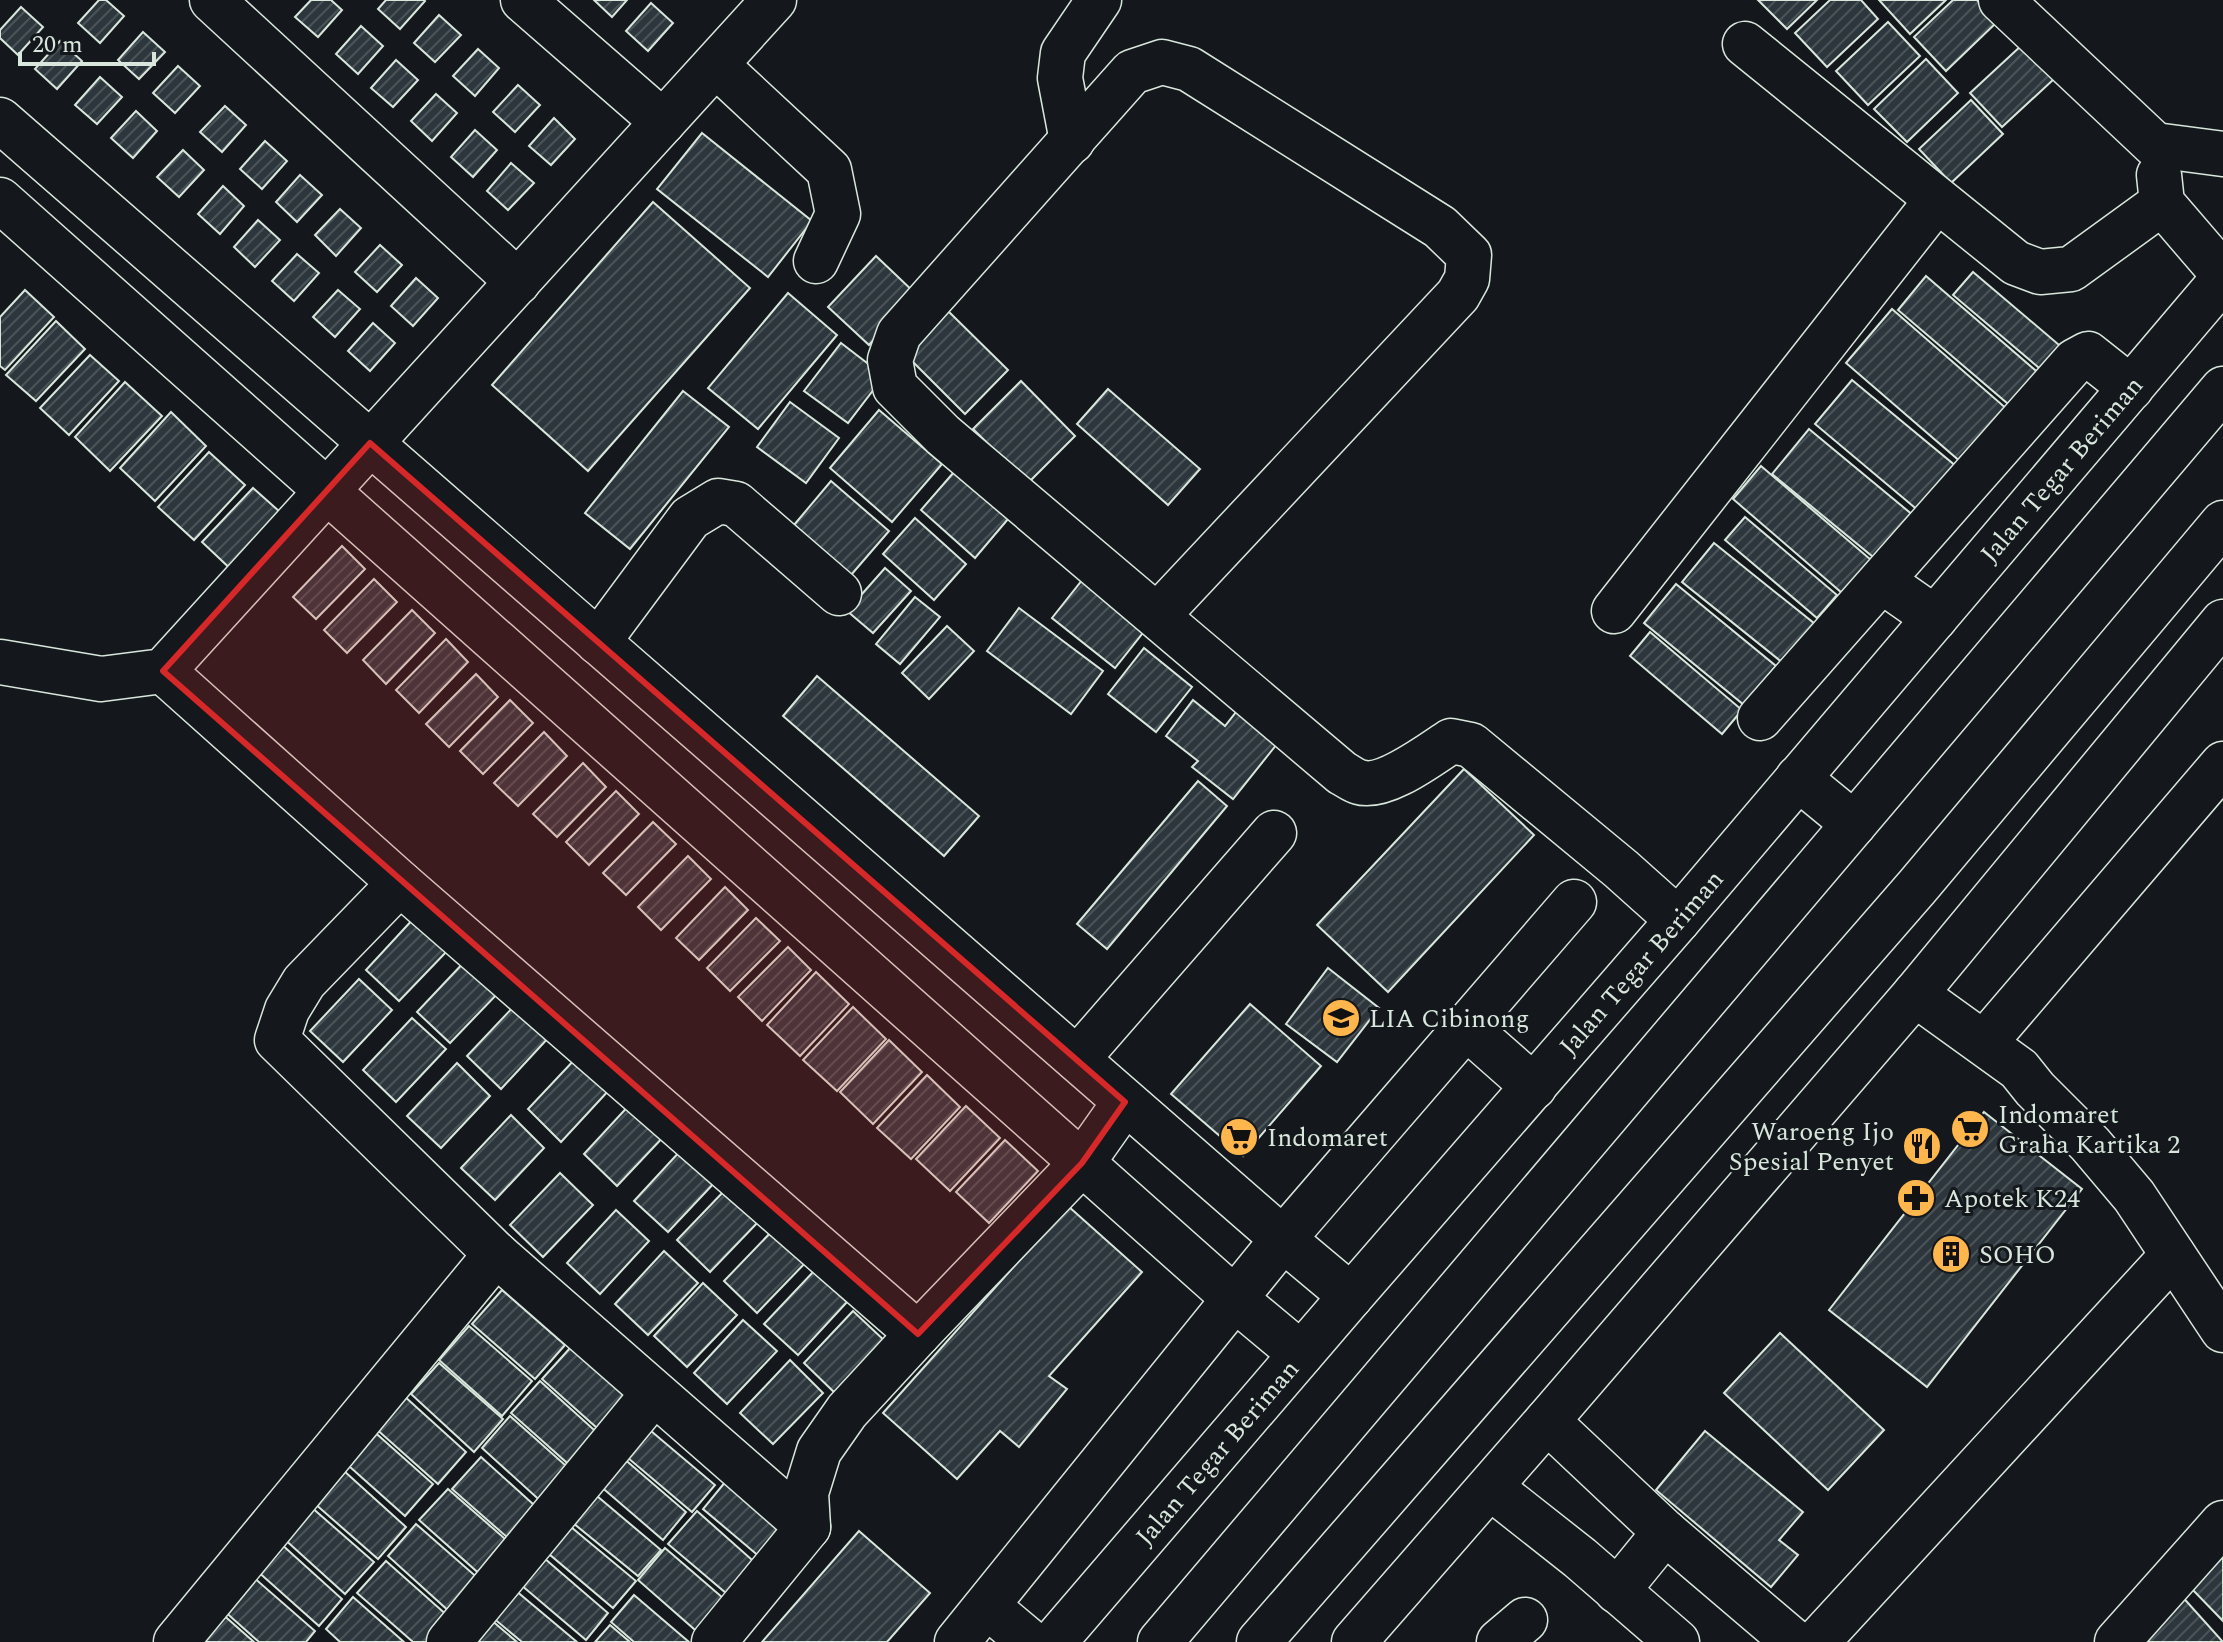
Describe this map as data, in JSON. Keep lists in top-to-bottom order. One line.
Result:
{"streets":{"street":["Jalan Tegar Beriman"]},"places":{"school or university":["LIA Cibinong"],"supermarket":["Indomaret Graha Kartika 2","Indomaret"],"restaurant":["Waroeng Ijo Spesial Penyet"],"pharmacy":["Apotek K24"],"building":["SOHO"]},"scale_bar":"20 m"}
